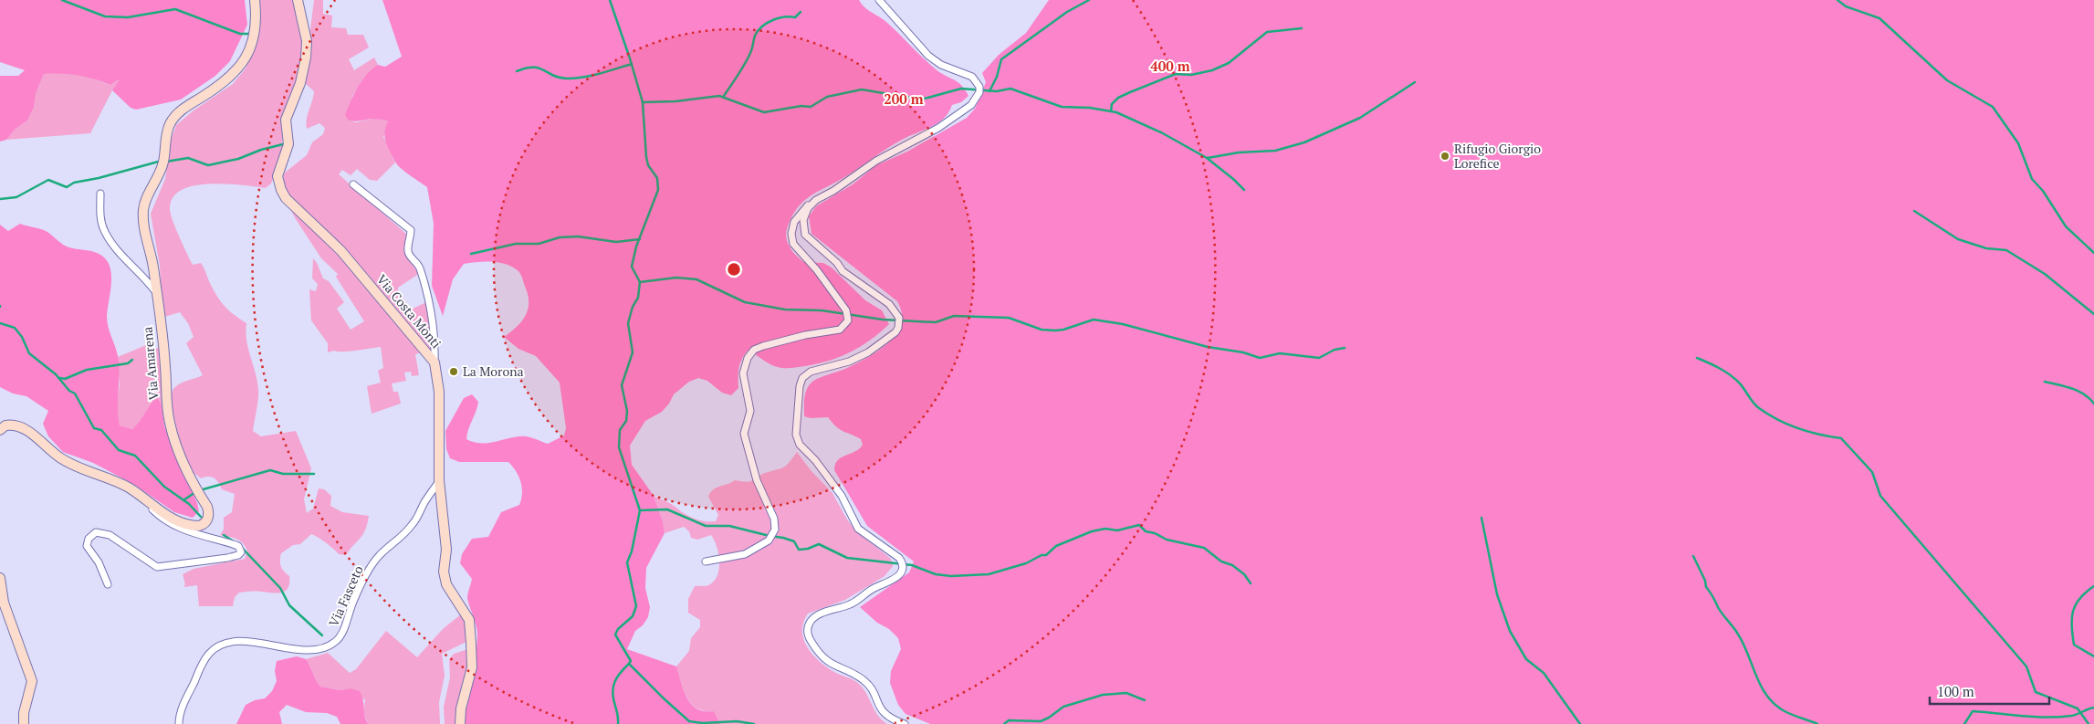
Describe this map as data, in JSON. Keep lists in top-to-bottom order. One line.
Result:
{"streets":{"street":["Via Costa Monti","Via Amarena","Via Fasceto"]},"crossings":[["Via Costa Monti","Via Fasceto"]],"places":["Rifugio Giorgio Lorefice","La Morona"],"scale_bar":"100 m","rings":["400 m","200 m"]}
